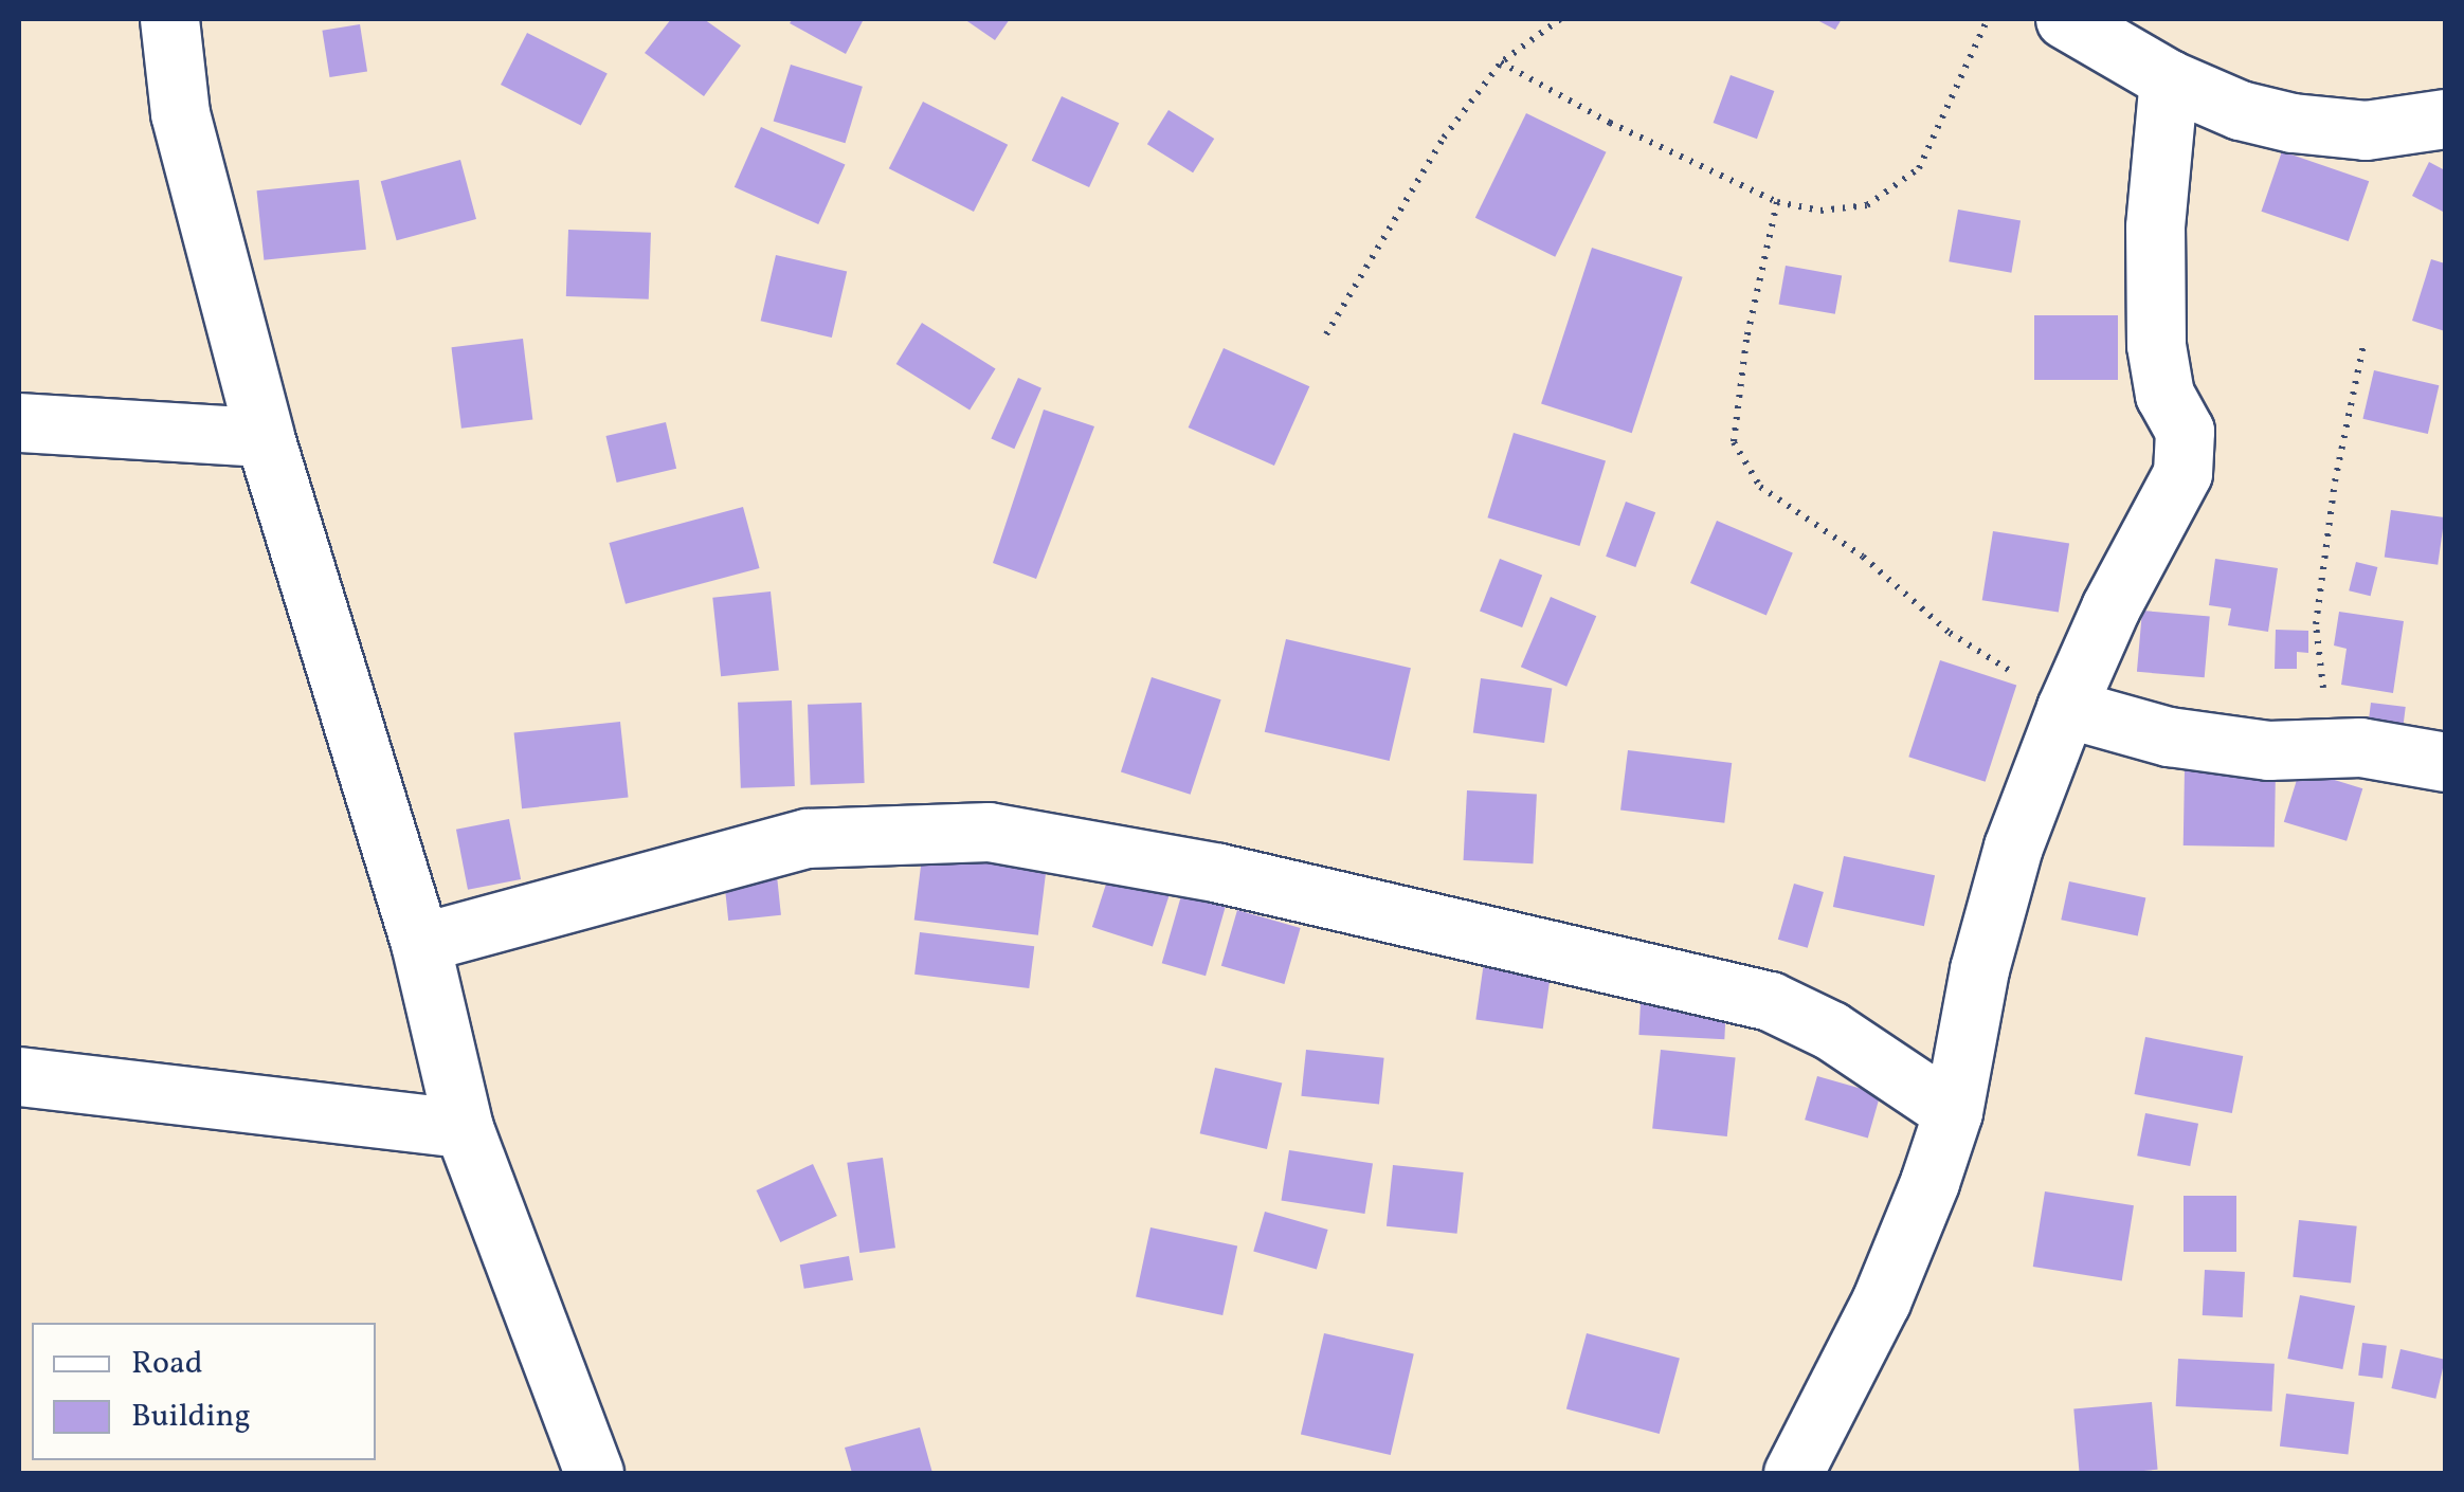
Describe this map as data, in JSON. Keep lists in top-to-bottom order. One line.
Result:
{"legend":["Road","Building"]}
